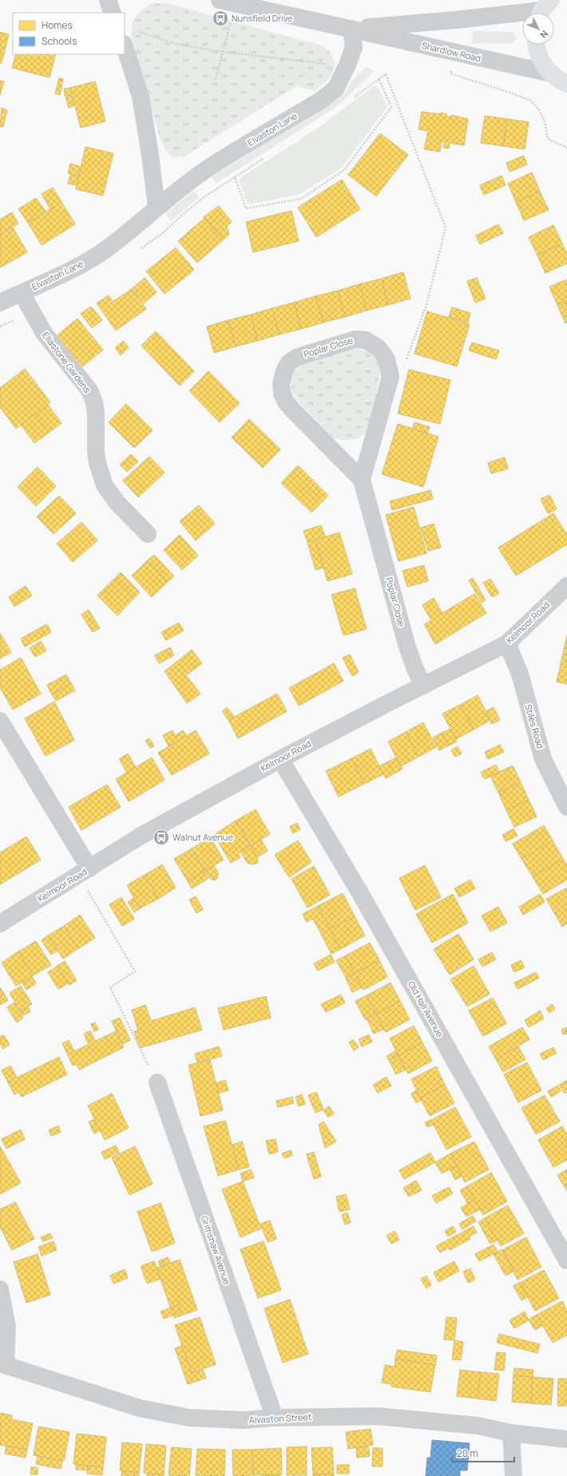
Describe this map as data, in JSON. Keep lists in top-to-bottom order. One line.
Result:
{"streets":{"street":["Shardlow Road","Elvaston Lane","Poplar Close","Ellastone Gardens","Kelmoor Road","Stiles Road","Old Hall Avenue","Grimshaw Avenue","Alvaston Street"]},"crossings":[["Shardlow Road","Elvaston Lane"],["Elvaston Lane","Ellastone Gardens"],["Poplar Close","Kelmoor Road"],["Kelmoor Road","Stiles Road"],["Kelmoor Road","Old Hall Avenue"],["Grimshaw Avenue","Alvaston Street"]],"places":{"bus stop":["Nunsfield Drive","Walnut Avenue"]},"legend":["Homes","Schools"],"scale_bar":"20 m","north":"bottom right"}
